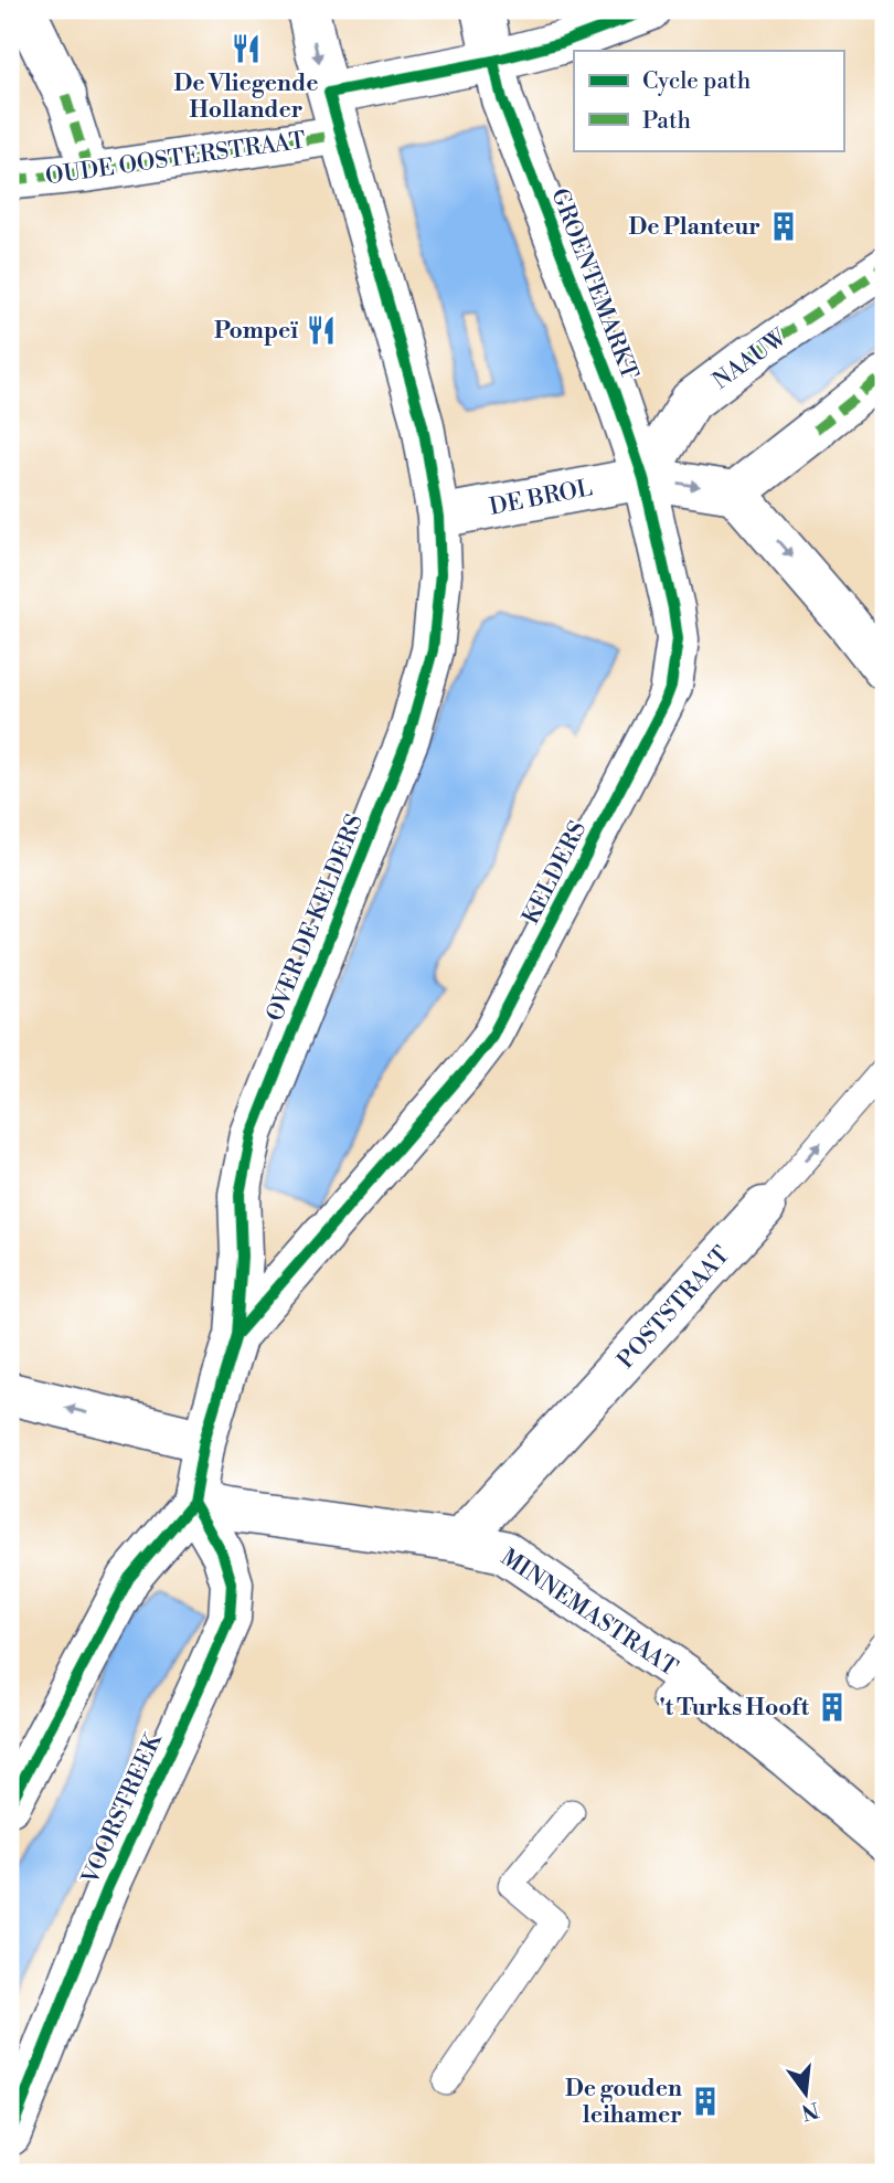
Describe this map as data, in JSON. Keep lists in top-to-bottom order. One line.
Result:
{"streets":{"street":["OUDE OOSTERSTRAAT","GROENTEMARKT","NAAUW","DE BROL","KELDERS","OVER DE KELDERS","POSTSTRAAT","MINNEMASTRAAT","VOORSTREEK"]},"crossings":[["GROENTEMARKT","NAAUW"],["GROENTEMARKT","DE BROL"],["GROENTEMARKT","KELDERS"],["NAAUW","DE BROL"],["NAAUW","KELDERS"],["DE BROL","KELDERS"],["DE BROL","OVER DE KELDERS"],["KELDERS","OVER DE KELDERS"],["POSTSTRAAT","MINNEMASTRAAT"],["MINNEMASTRAAT","VOORSTREEK"]],"places":{"restaurant":["De Vliegende Hollander","Pompeï"],"building":["De Planteur","'t Turks Hooft","De gouden leihamer"]},"legend":["Cycle path","Path"],"north":"bottom"}
